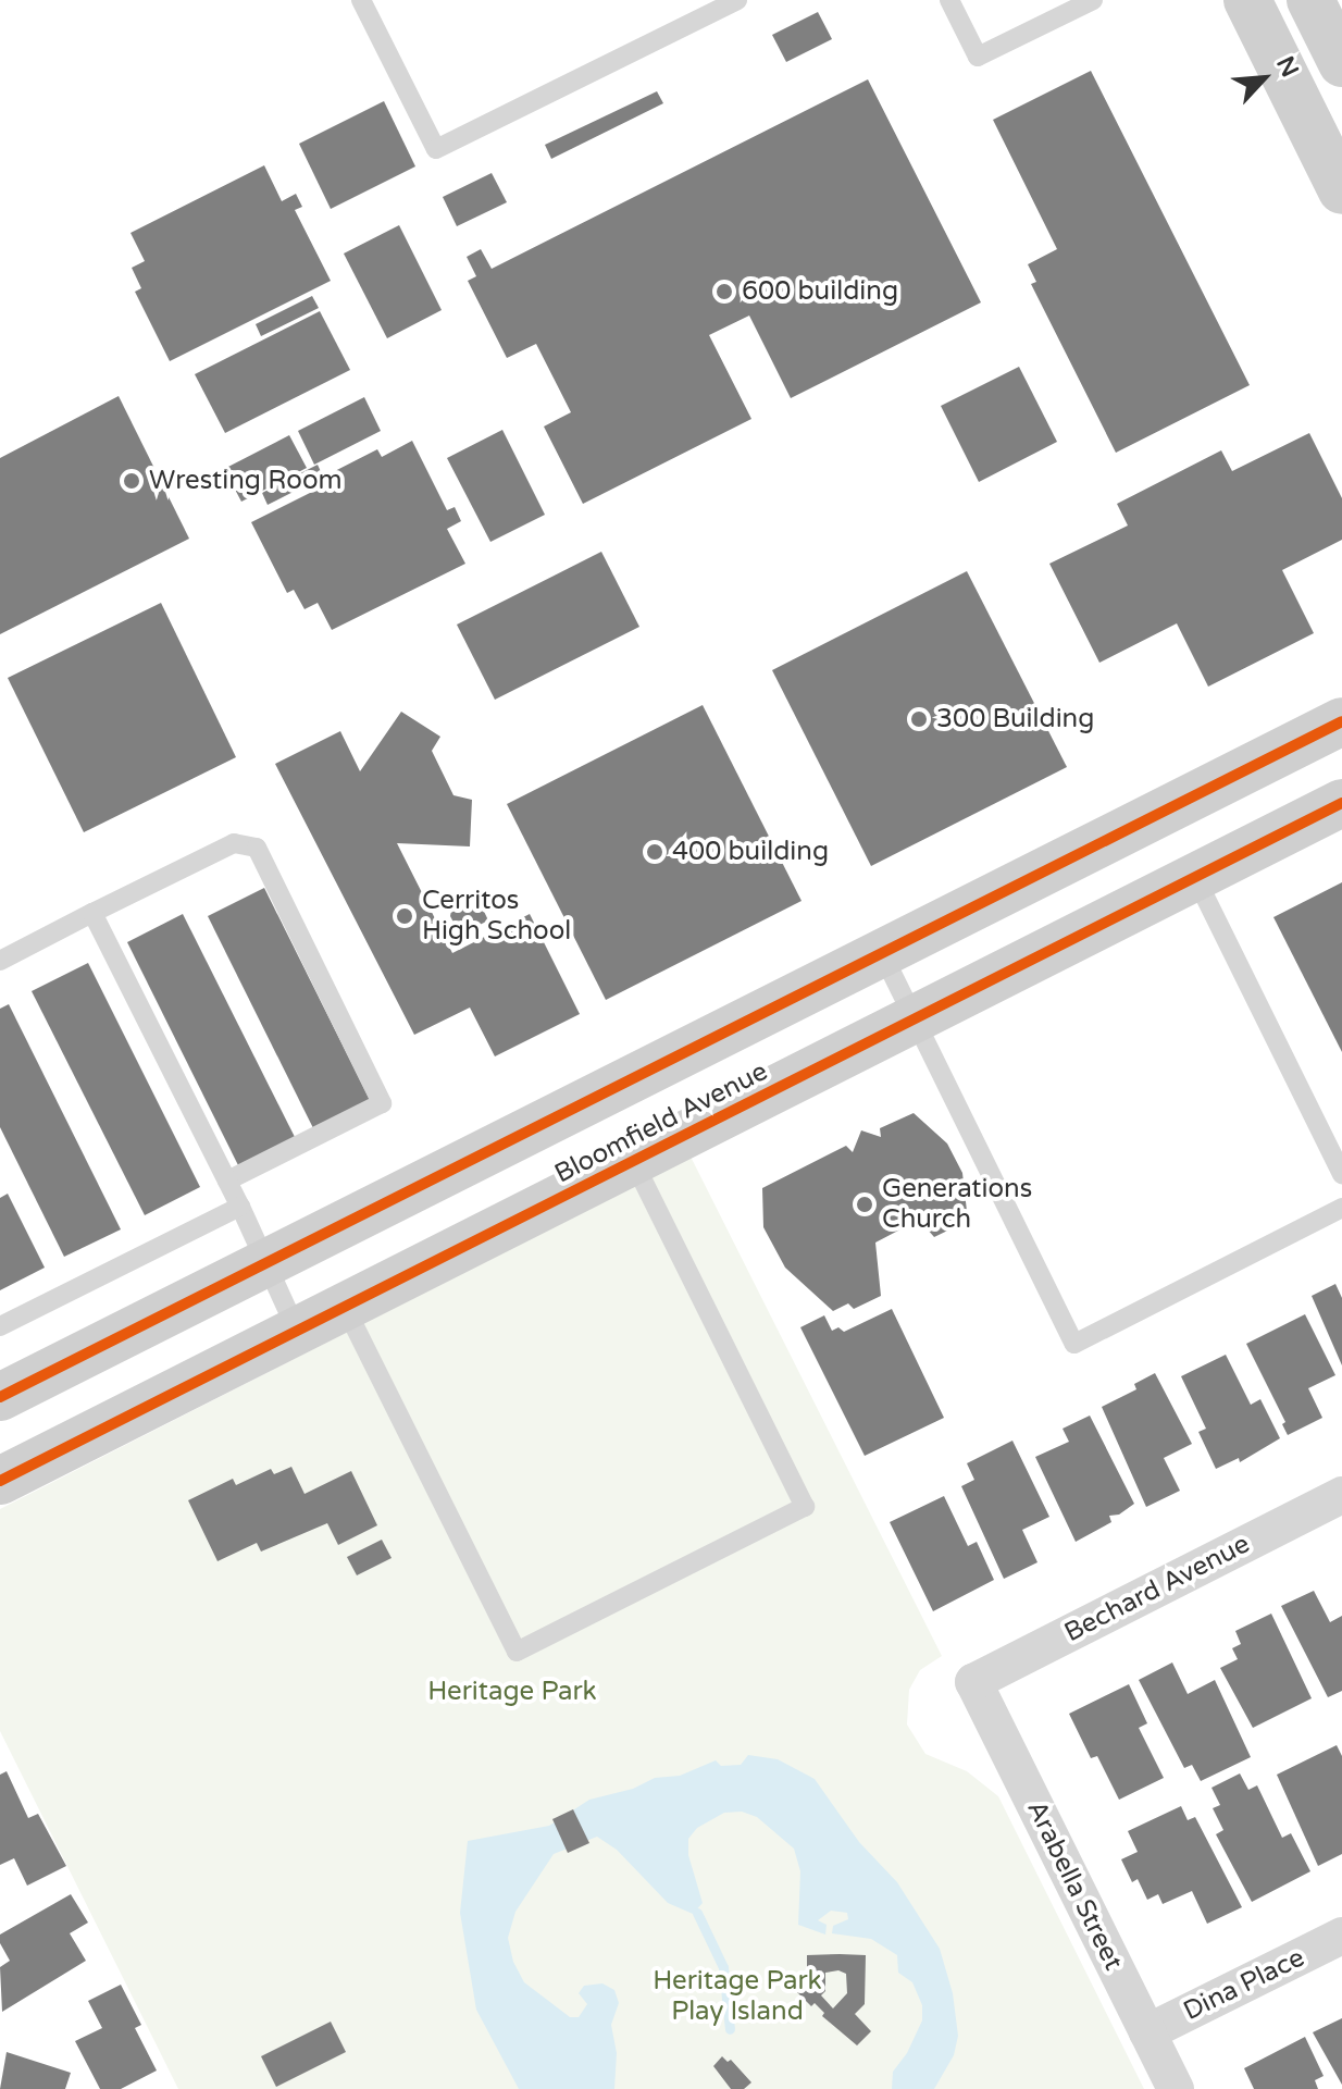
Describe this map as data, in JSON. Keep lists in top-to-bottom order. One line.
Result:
{"streets":{"street":["Bloomfield Avenue","Bechard Avenue","Arabella Street","Dina Place"]},"crossings":[["Bechard Avenue","Arabella Street"],["Arabella Street","Dina Place"]],"parks":["Heritage Park","Heritage Park Play Island"],"places":["600 building","Wresting Room","300 Building","400 building","Cerritos High School","Generations Church"],"north":"top right"}
